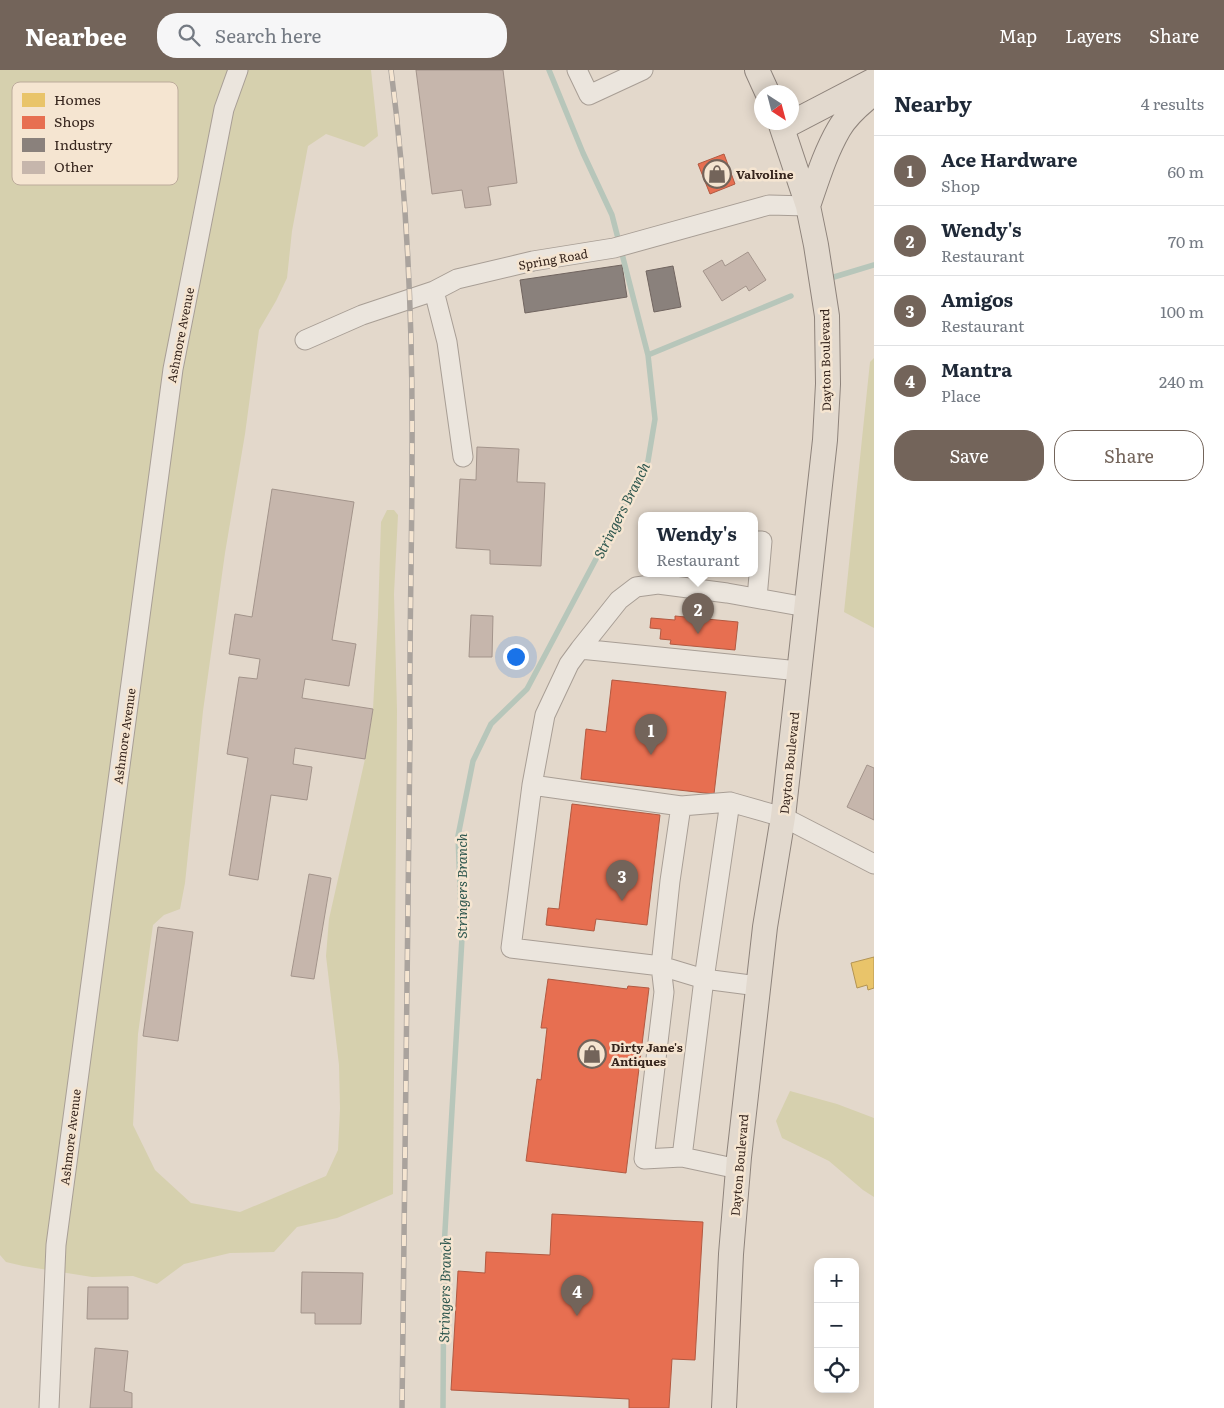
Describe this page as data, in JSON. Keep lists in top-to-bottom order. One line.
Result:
{"streets":{"main road":["Dayton Boulevard"],"street":["Spring Road","Ashmore Avenue"]},"crossings":[["Spring Road","Dayton Boulevard"]],"water":["Stringers Branch"],"places":{"shop":["Valvoline","Dirty Jane's Antiques"]},"legend":["Homes","Shops","Industry","Other"],"north":"bottom right","page":{"header":"Nearbee","search":"Search here","nav":["Map","Layers","Share"],"heading":["Nearby","4 results"],"list":[{"mark":"1","name":"Ace Hardware","note":"Shop","value":"60 m"},{"mark":"2","name":"Wendy's","note":"Restaurant","value":"70 m"},{"mark":"3","name":"Amigos","note":"Restaurant","value":"100 m"},{"mark":"4","name":"Mantra","note":"Place","value":"240 m"}],"buttons":["Save","Share"],"popup":["Wendy's","Restaurant"],"pins":["2","1","3","4"],"map_buttons":["+","−"]}}
